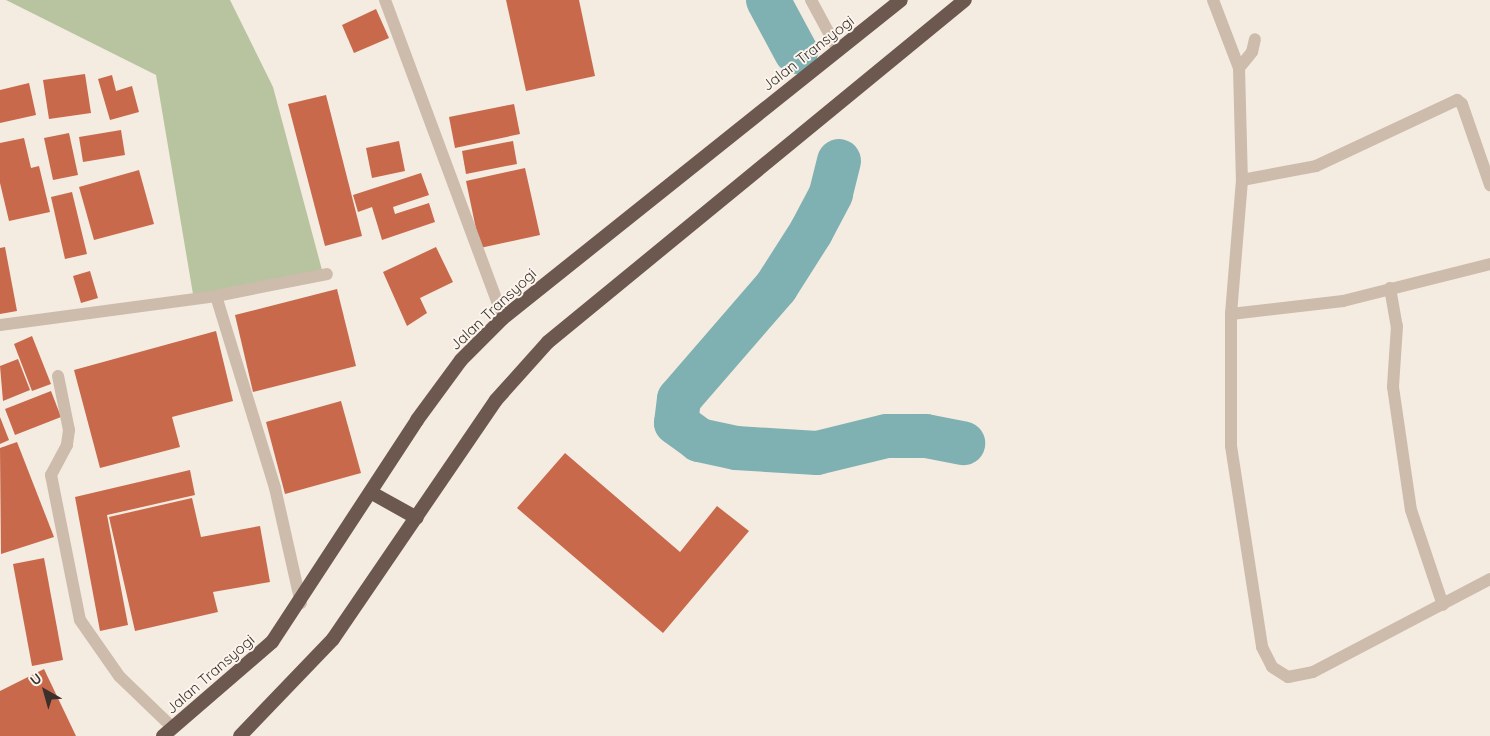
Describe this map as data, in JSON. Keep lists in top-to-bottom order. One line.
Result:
{"streets":{"highway":["Jalan Transyogi"]},"north":"top left"}
